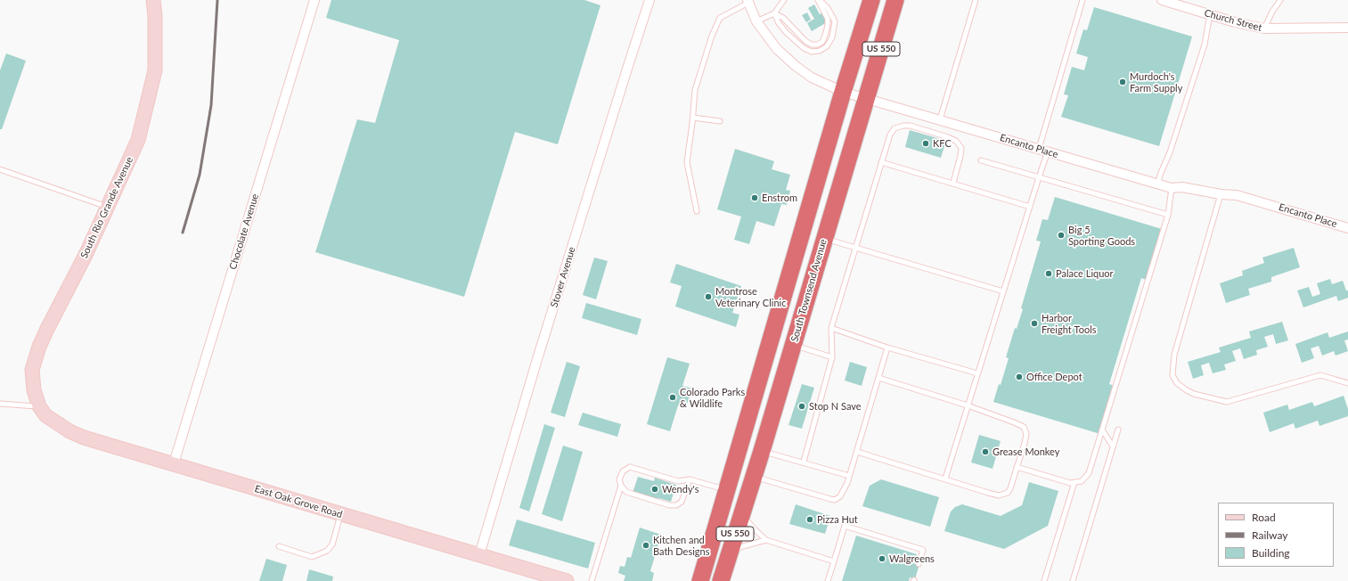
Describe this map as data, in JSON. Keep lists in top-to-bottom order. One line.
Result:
{"streets":{"highway":["US 550","South Townsend Avenue"],"street":["Church Street","Encanto Place","South Rio Grande Avenue","Chocolate Avenue","Stover Avenue","East Oak Grove Road"]},"crossings":[["US 550","Encanto Place"],["Encanto Place","South Townsend Avenue"],["South Rio Grande Avenue","East Oak Grove Road"],["Chocolate Avenue","East Oak Grove Road"],["Stover Avenue","East Oak Grove Road"]],"places":["Murdoch's Farm Supply","KFC","Enstrom","Big 5 Sporting Goods","Palace Liquor","Montrose Veterinary Clinic","Harbor Freight Tools","Office Depot","Colorado Parks & Wildlife","Stop N Save","Grease Monkey","Wendy's","Pizza Hut","Kitchen and Bath Designs","Walgreens"],"legend":["Road","Railway","Building"]}
